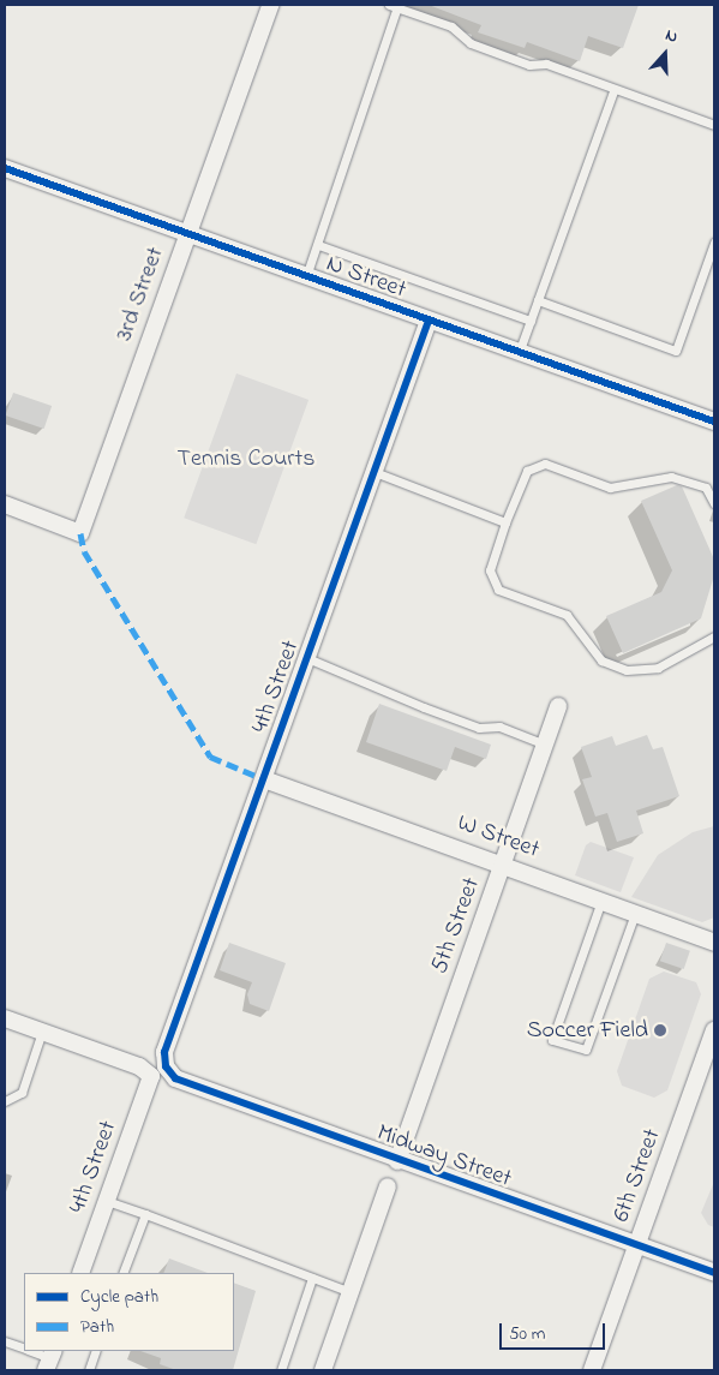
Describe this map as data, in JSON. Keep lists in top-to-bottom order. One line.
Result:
{"streets":{"street":["N Street","3rd Street","4th Street","W Street","5th Street","Midway Street","6th Street"]},"crossings":[["N Street","3rd Street"],["N Street","4th Street"],["4th Street","W Street"],["4th Street","Midway Street"],["W Street","5th Street"],["5th Street","Midway Street"],["Midway Street","6th Street"]],"parks":["Tennis Courts"],"places":["Soccer Field"],"legend":["Cycle path","Path"],"scale_bar":"50 m","north":"top"}
